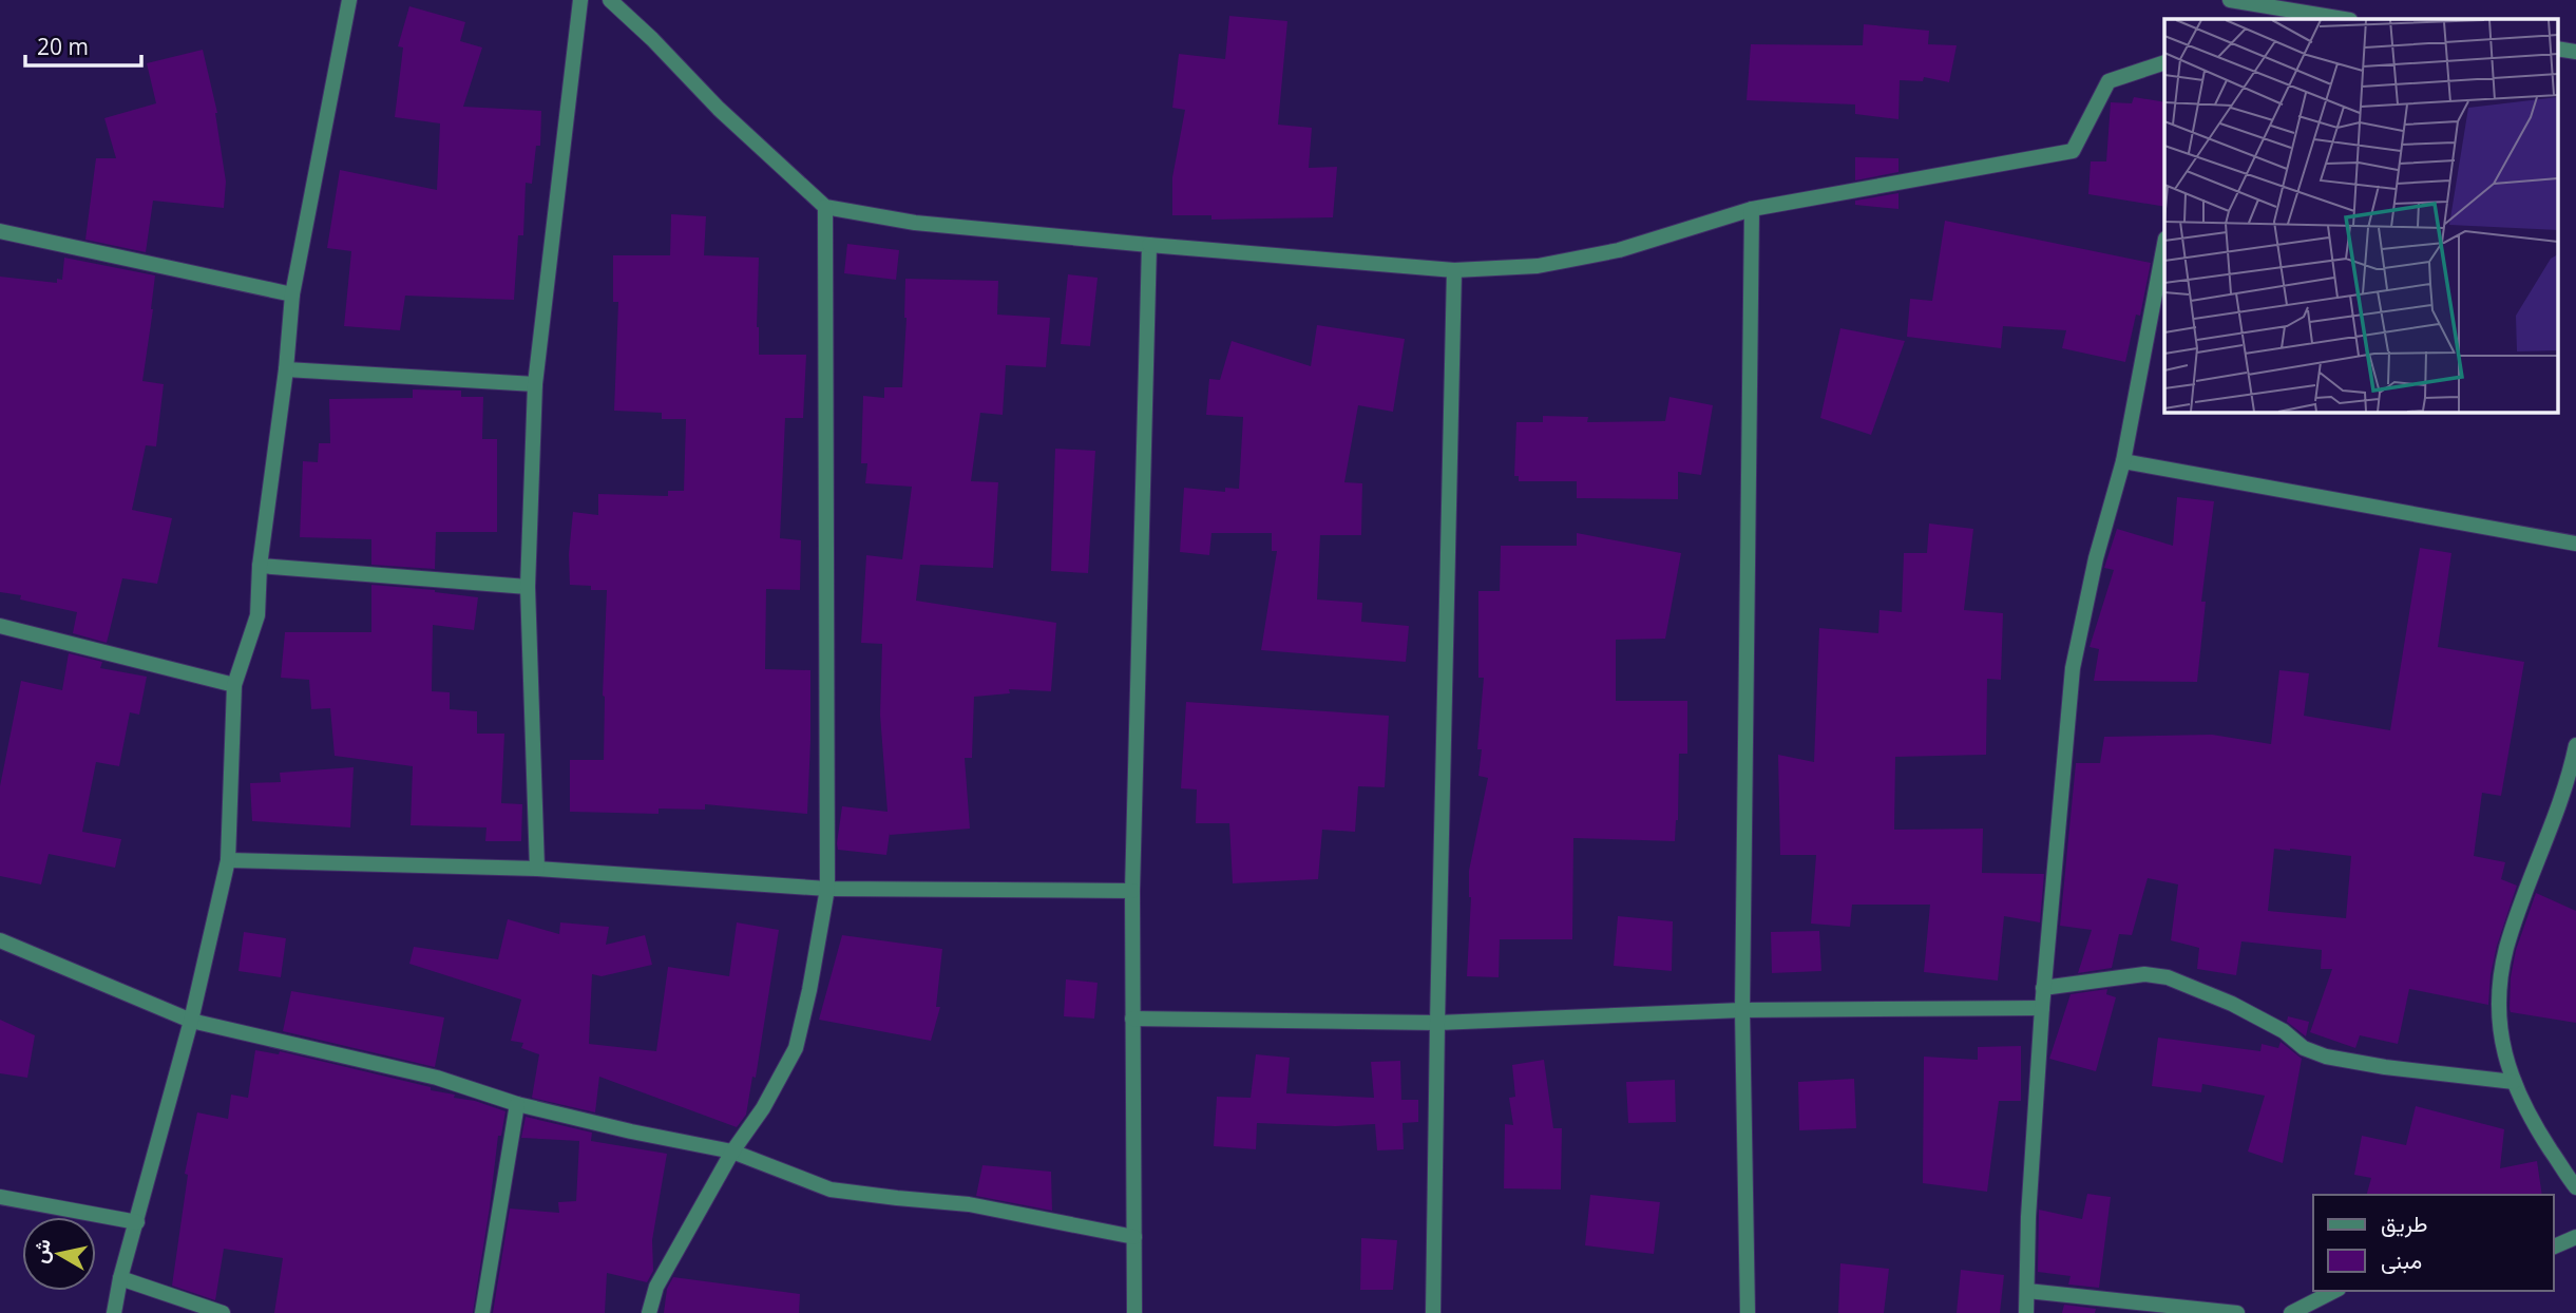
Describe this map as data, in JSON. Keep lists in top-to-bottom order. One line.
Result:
{"legend":["طريق","مبنى"],"scale_bar":"20 m","north":"left"}
